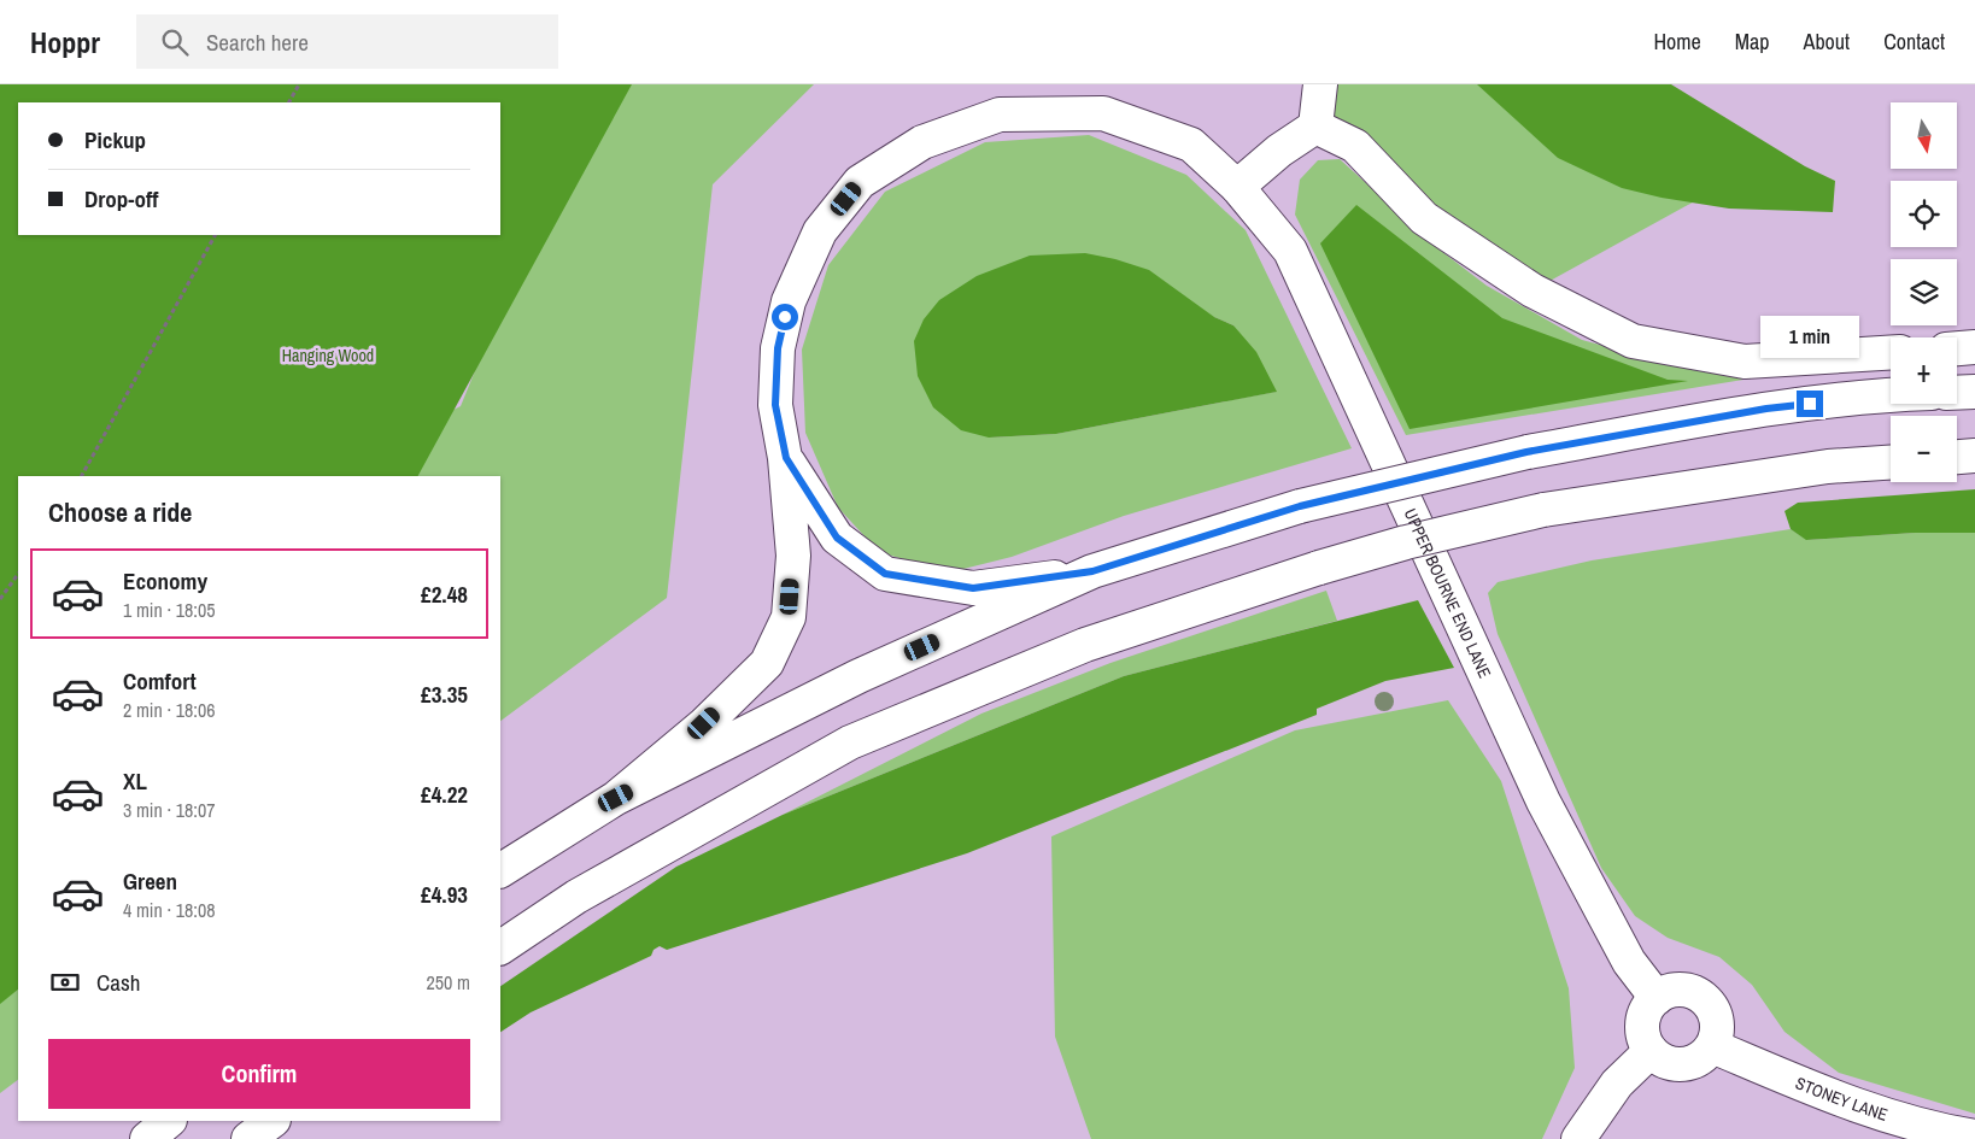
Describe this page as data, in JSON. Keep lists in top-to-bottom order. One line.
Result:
{"streets":{"main road":["UPPER BOURNE END LANE","STONEY LANE"]},"crossings":[["UPPER BOURNE END LANE","STONEY LANE"]],"parks":["Hanging Wood"],"north":"bottom","page":{"header":"Hoppr","search":"Search here","nav":["Home","Map","About","Contact"],"map_buttons":["+","−"],"banner":["Pickup","Drop-off"],"bubble":"1 min","heading":"Choose a ride","list":[{"name":"Economy","note":"1 min · 18:05","value":"£2.48"},{"name":"Comfort","note":"2 min · 18:06","value":"£3.35"},{"name":"XL","note":"3 min · 18:07","value":"£4.22"},{"name":"Green","note":"4 min · 18:08","value":"£4.93"}],"pay":["Cash","250 m"],"buttons":"Confirm"}}
